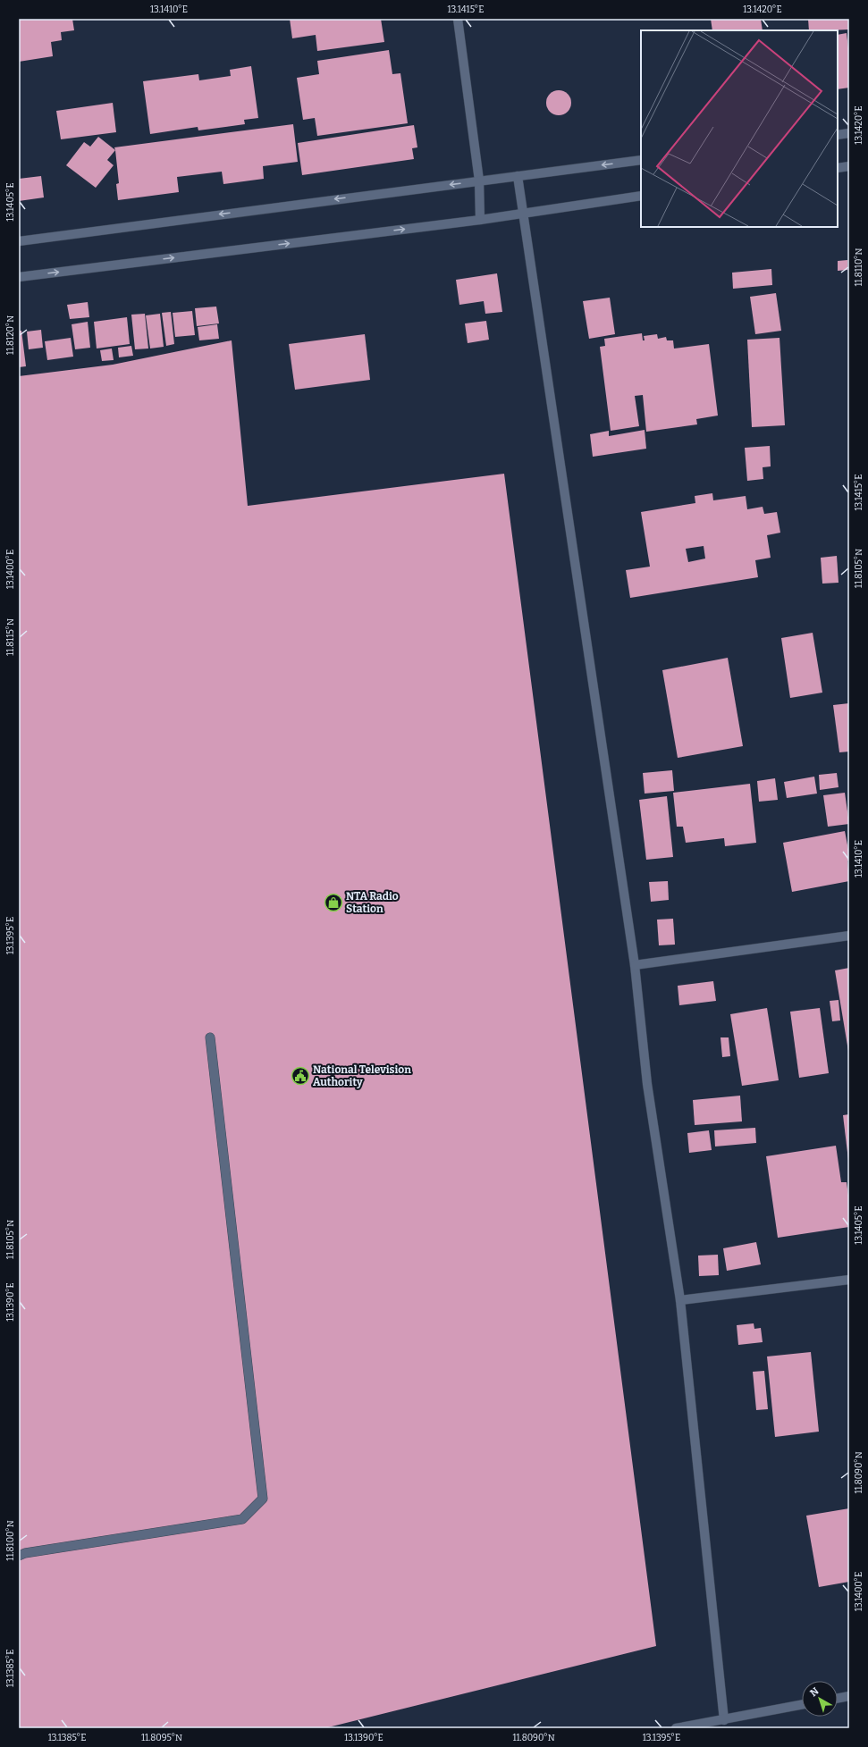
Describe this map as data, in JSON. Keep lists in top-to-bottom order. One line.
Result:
{"places":{"shop":["NTA Radio Station"],"public building":["National Television Authority"]},"north":"top left","coordinates":["13.1410°E","13.1415°E","13.1420°E","13.1405°E","11.8110°N","11.8120°N","11.8105°N","13.1400°E","11.8115°N","13.1395°E","13.1390°E","11.8090°N","11.8100°N","13.1385°E","11.8095°N"]}
